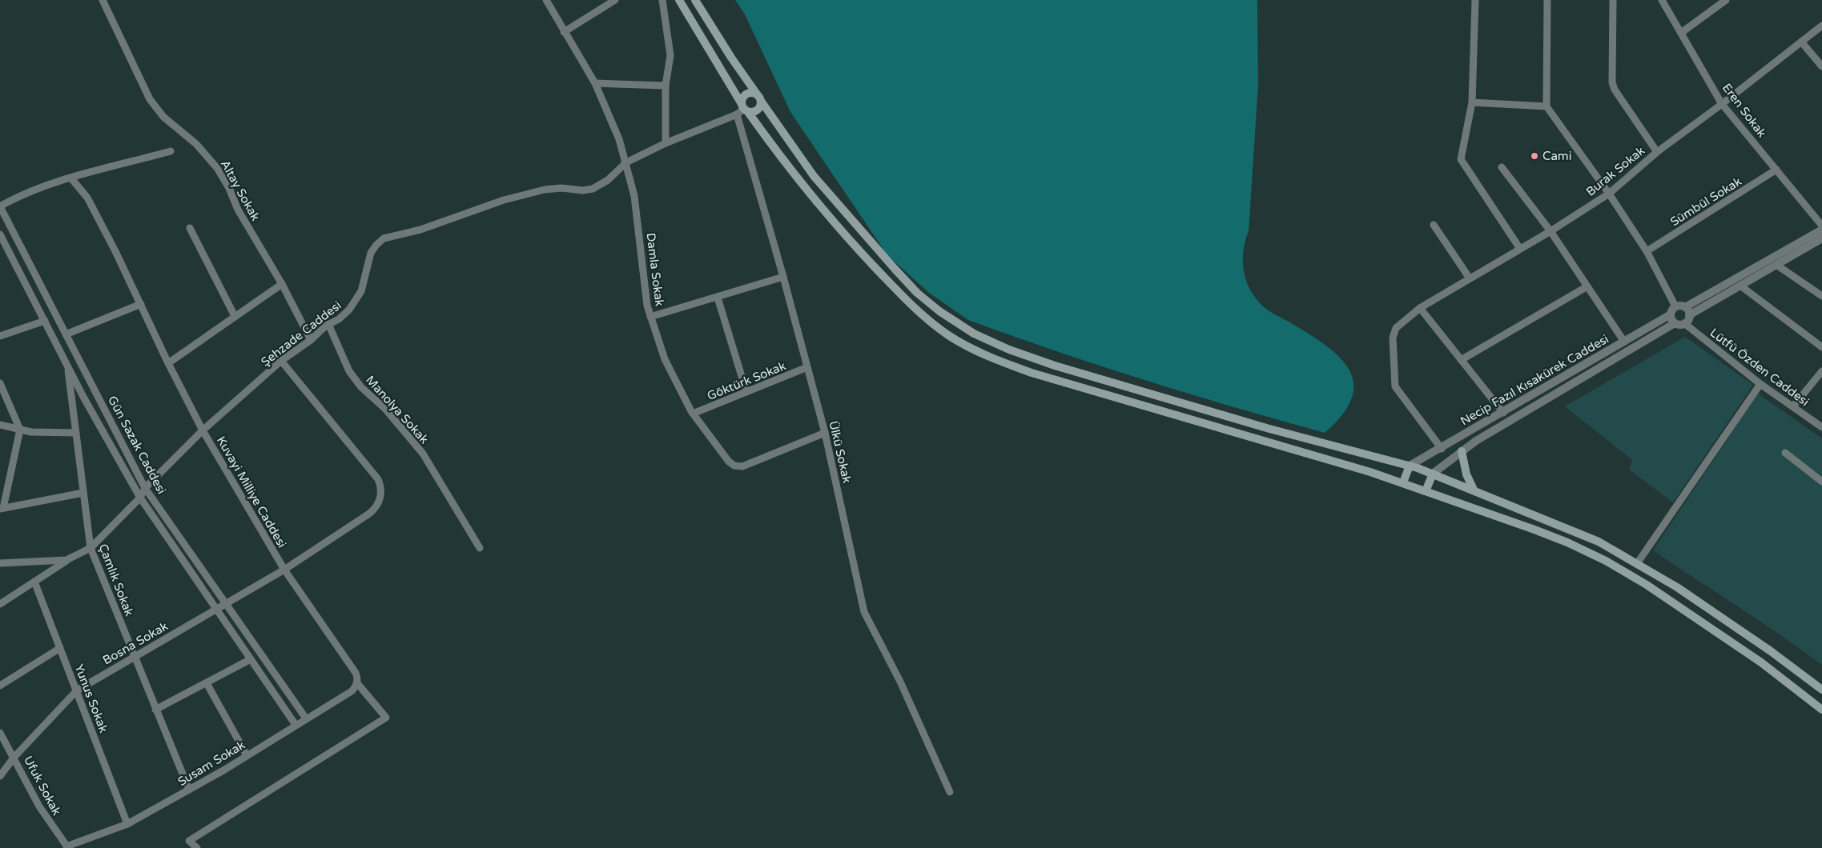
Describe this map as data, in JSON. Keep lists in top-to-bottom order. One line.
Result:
{"streets":{"street":["Eren Sokak","Burak Sokak","Altay Sokak","Sümbül Sokak","Damla Sokak","Şehzade Caddesi","Lütfü Özden Caddesi","Necip Fazıl Kısakürek Caddesi","Göktürk Sokak","Manolya Sokak","Gün Sazak Caddesi","Ülkü Sokak","Kuvayi Milliye Caddesi","Çamlık Sokak","Bosna Sokak","Yunus Sokak","Susam Sokak","Ufuk Sokak"]},"crossings":[["Eren Sokak","Burak Sokak"],["Eren Sokak","Sümbül Sokak"],["Burak Sokak","Necip Fazıl Kısakürek Caddesi"],["Altay Sokak","Şehzade Caddesi"],["Damla Sokak","Şehzade Caddesi"],["Damla Sokak","Göktürk Sokak"],["Damla Sokak","Ülkü Sokak"],["Şehzade Caddesi","Manolya Sokak"],["Şehzade Caddesi","Gün Sazak Caddesi"],["Şehzade Caddesi","Ülkü Sokak"],["Şehzade Caddesi","Kuvayi Milliye Caddesi"],["Şehzade Caddesi","Çamlık Sokak"],["Şehzade Caddesi","Bosna Sokak"],["Lütfü Özden Caddesi","Necip Fazıl Kısakürek Caddesi"],["Göktürk Sokak","Ülkü Sokak"],["Gün Sazak Caddesi","Çamlık Sokak"],["Gün Sazak Caddesi","Bosna Sokak"],["Gün Sazak Caddesi","Susam Sokak"],["Kuvayi Milliye Caddesi","Bosna Sokak"],["Kuvayi Milliye Caddesi","Susam Sokak"],["Çamlık Sokak","Bosna Sokak"],["Çamlık Sokak","Susam Sokak"],["Bosna Sokak","Yunus Sokak"],["Bosna Sokak","Ufuk Sokak"],["Yunus Sokak","Susam Sokak"],["Susam Sokak","Ufuk Sokak"]],"places":["Cami"]}
